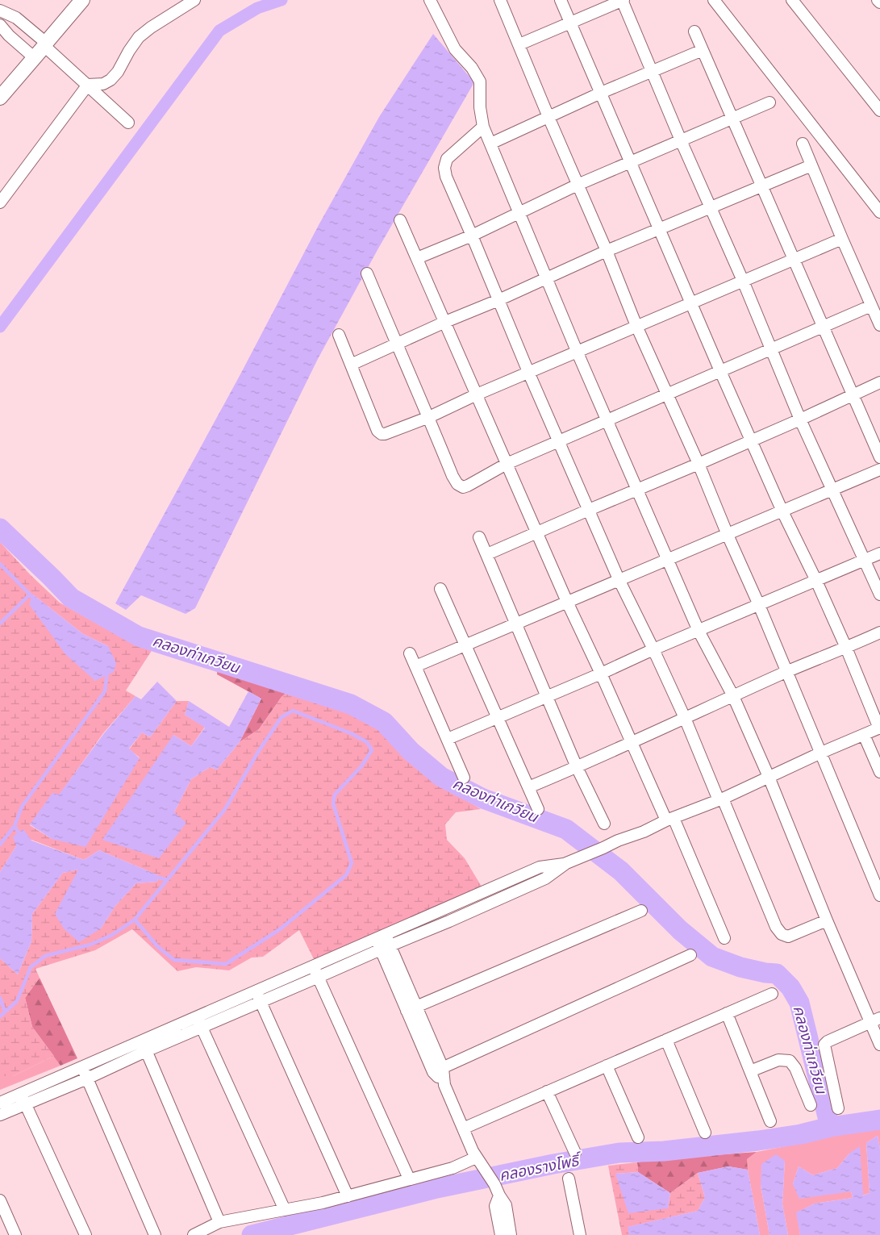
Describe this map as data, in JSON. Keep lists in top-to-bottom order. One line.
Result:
{"water":["คลองท่าเกวียน","คลองรางโพธิ์"]}
